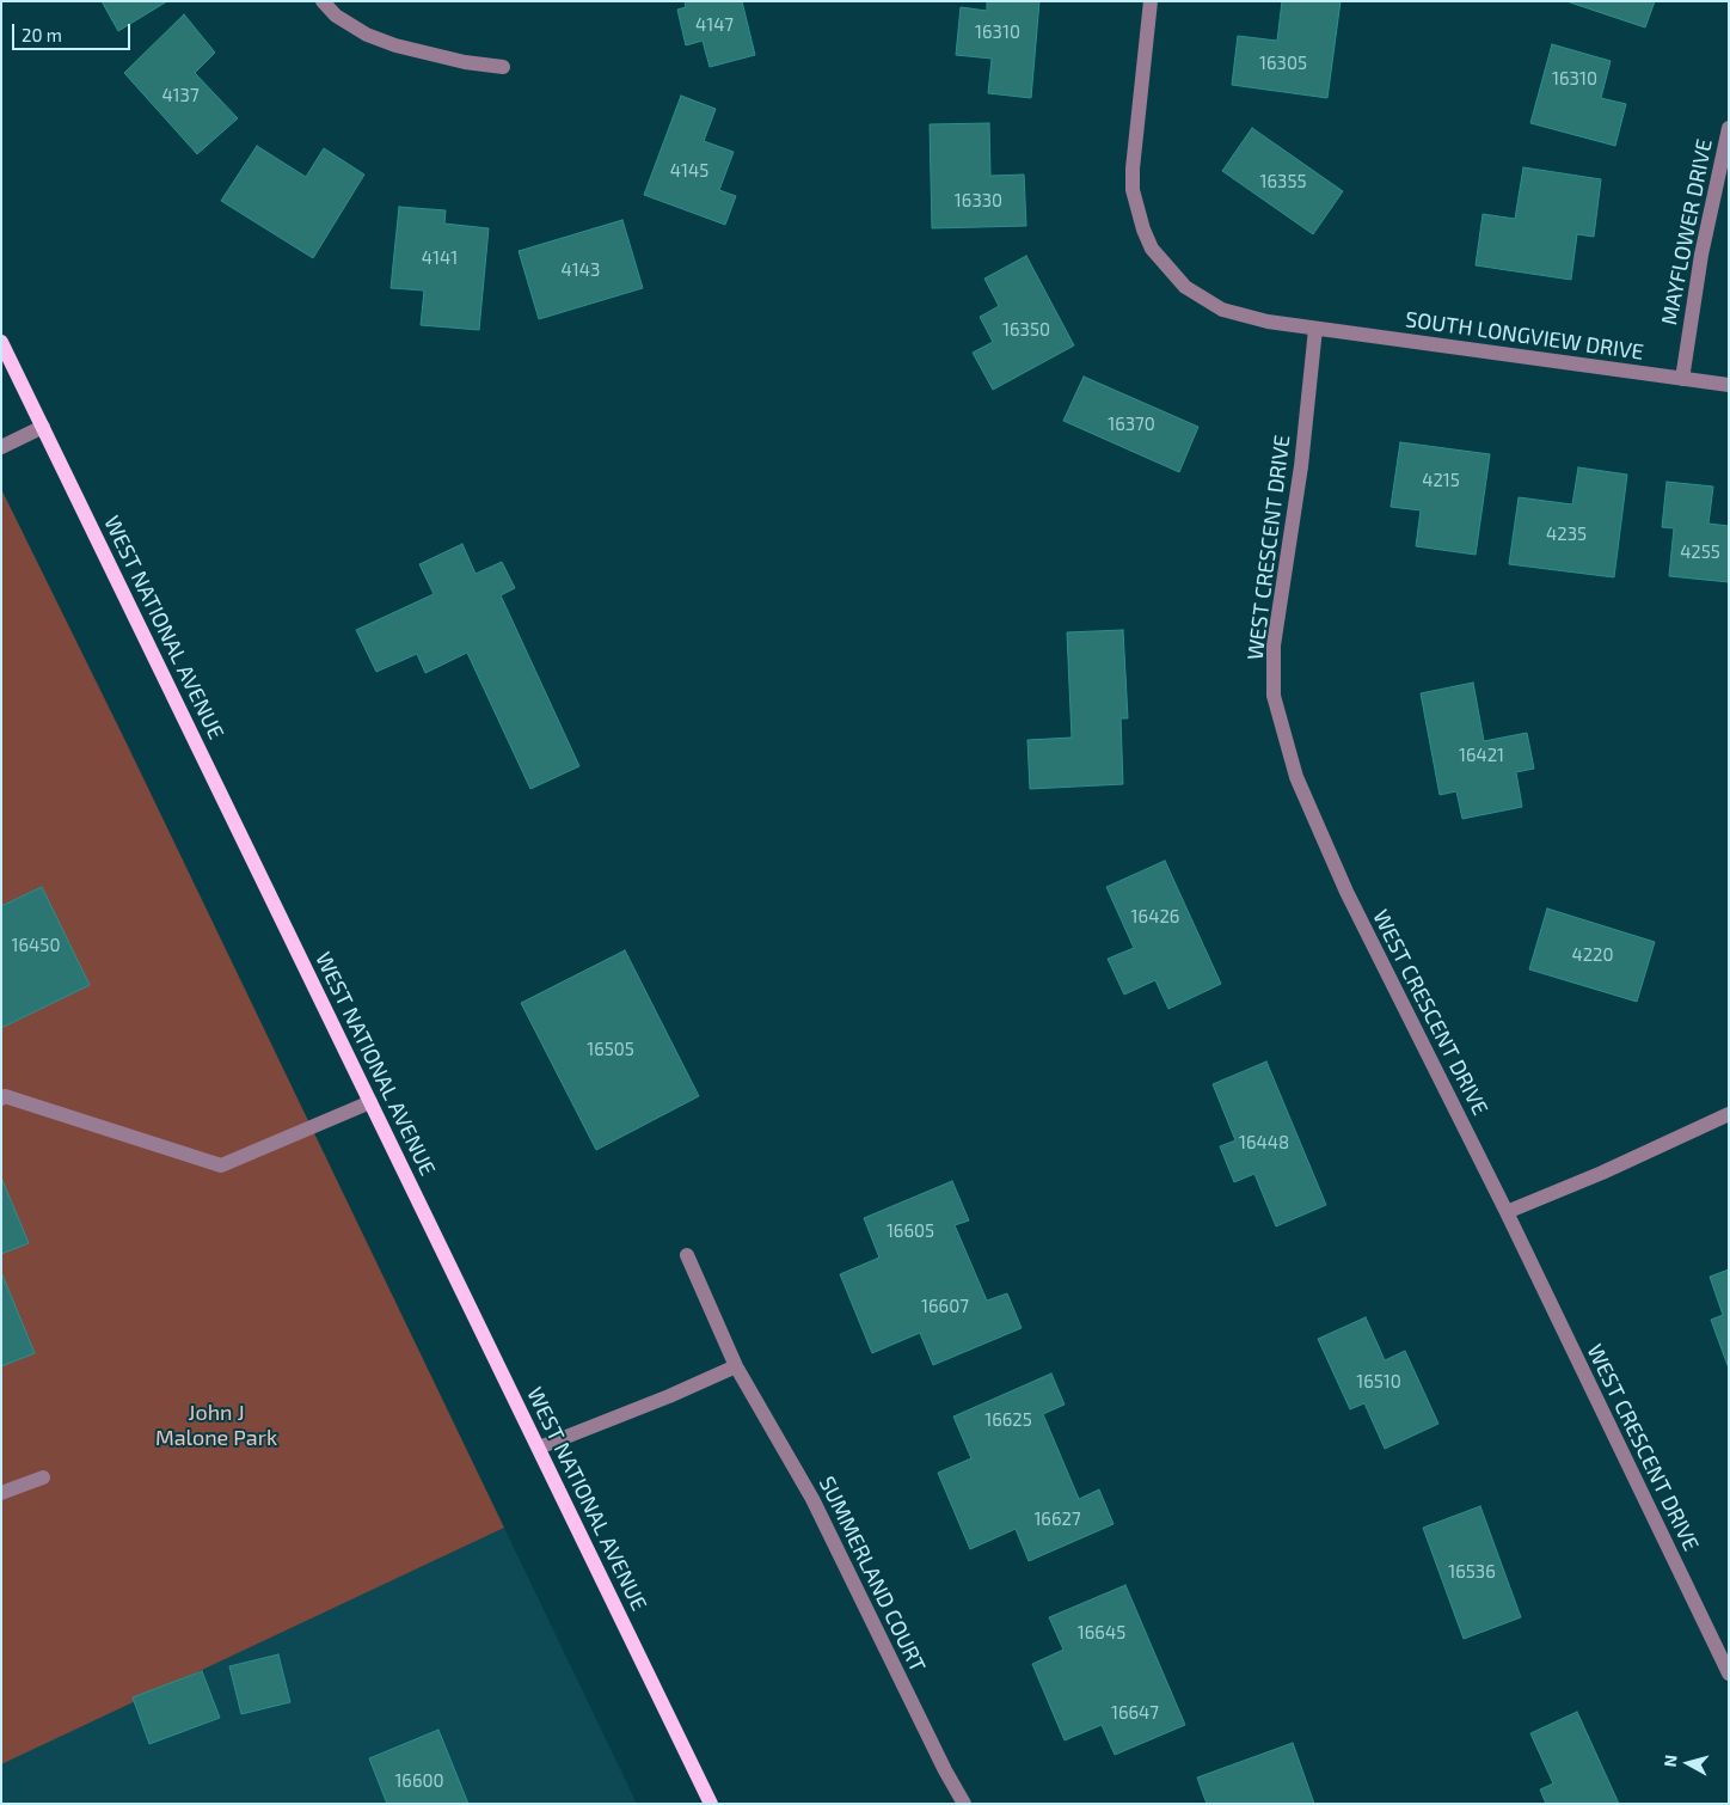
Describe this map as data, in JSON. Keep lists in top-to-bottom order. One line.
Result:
{"streets":{"main road":["WEST NATIONAL AVENUE"],"street":["MAYFLOWER DRIVE","SOUTH LONGVIEW DRIVE","WEST CRESCENT DRIVE","SUMMERLAND COURT"]},"crossings":[["MAYFLOWER DRIVE","SOUTH LONGVIEW DRIVE"],["SOUTH LONGVIEW DRIVE","WEST CRESCENT DRIVE"]],"parks":["John J Malone Park"],"house_numbers":["4147","16310","16305","16310","4137","4145","16355","16330","4141","4143","16350","16370","4215","4235","4255","16421","16426","16450","4220","16505","16448","16605","16607","16510","16625","16627","16536","16645","16647","16600"],"scale_bar":"20 m","north":"left"}
